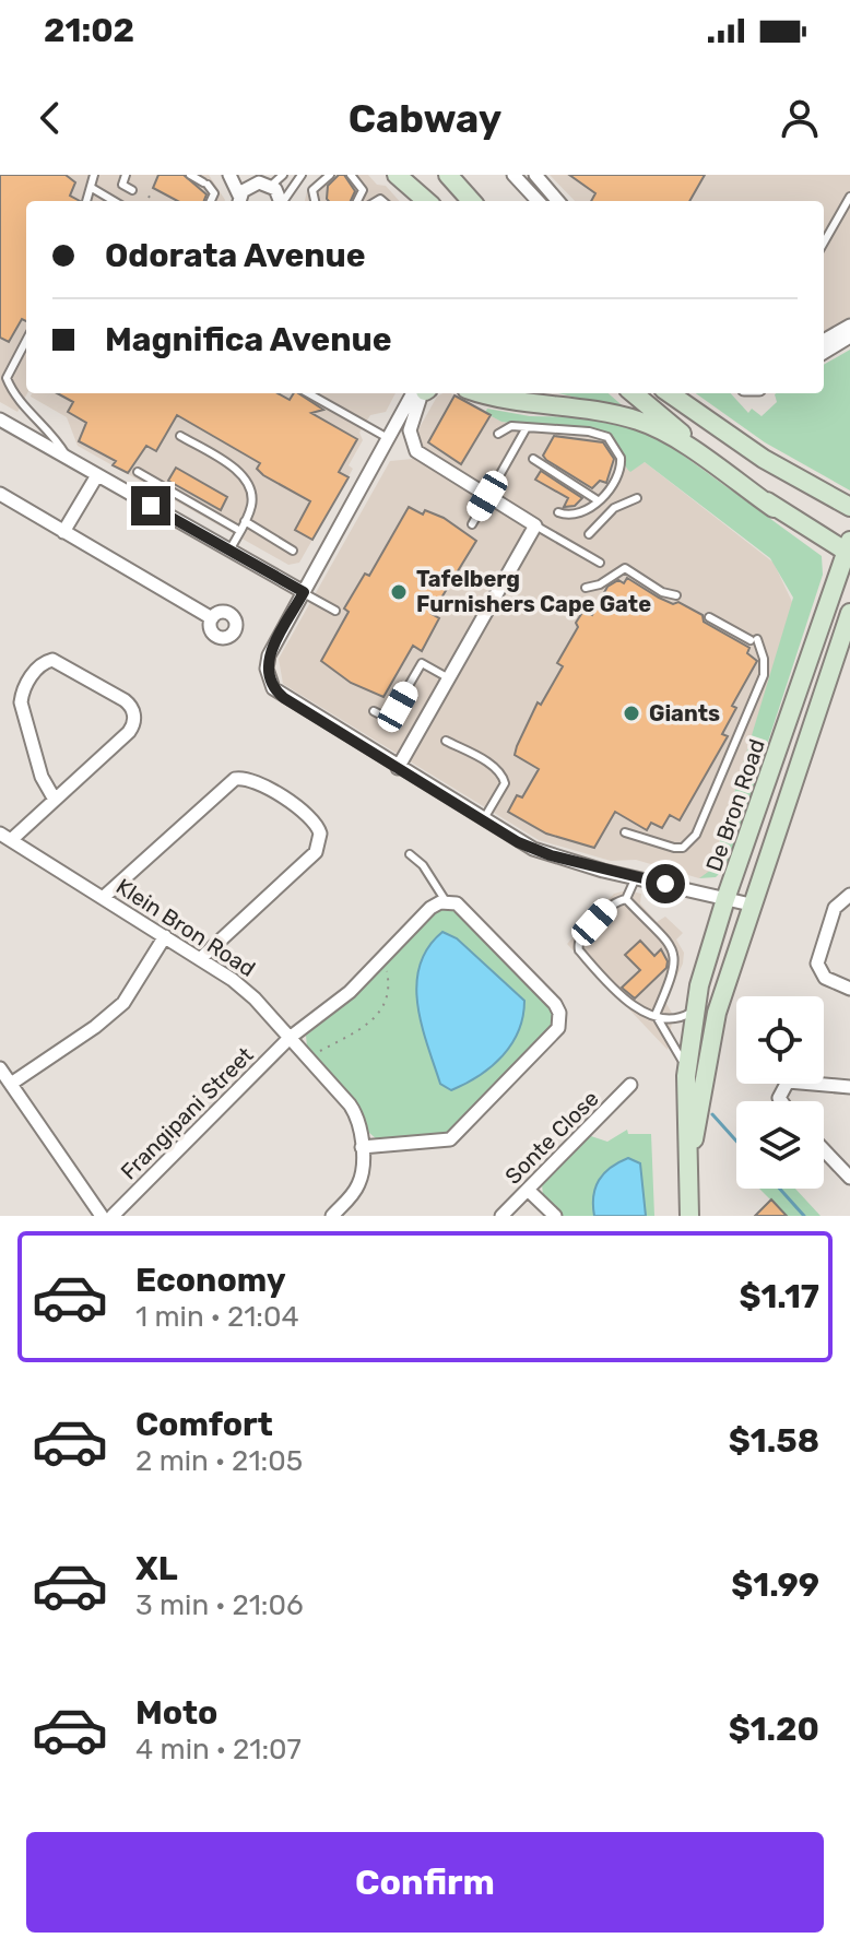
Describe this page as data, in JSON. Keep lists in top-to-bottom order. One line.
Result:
{"streets":{"street":["De Bron Road","Klein Bron Road","Frangipani Street","Sonte Close"]},"crossings":[["Klein Bron Road","Frangipani Street"]],"places":["Tafelberg Furnishers Cape Gate","Giants"],"page":{"status":"21:02","header":"Cabway","banner":["Odorata Avenue","Magnifica Avenue"],"list":[{"name":"Economy","note":"1 min · 21:04","value":"$1.17"},{"name":"Comfort","note":"2 min · 21:05","value":"$1.58"},{"name":"XL","note":"3 min · 21:06","value":"$1.99"},{"name":"Moto","note":"4 min · 21:07","value":"$1.20"}],"buttons":"Confirm"}}
